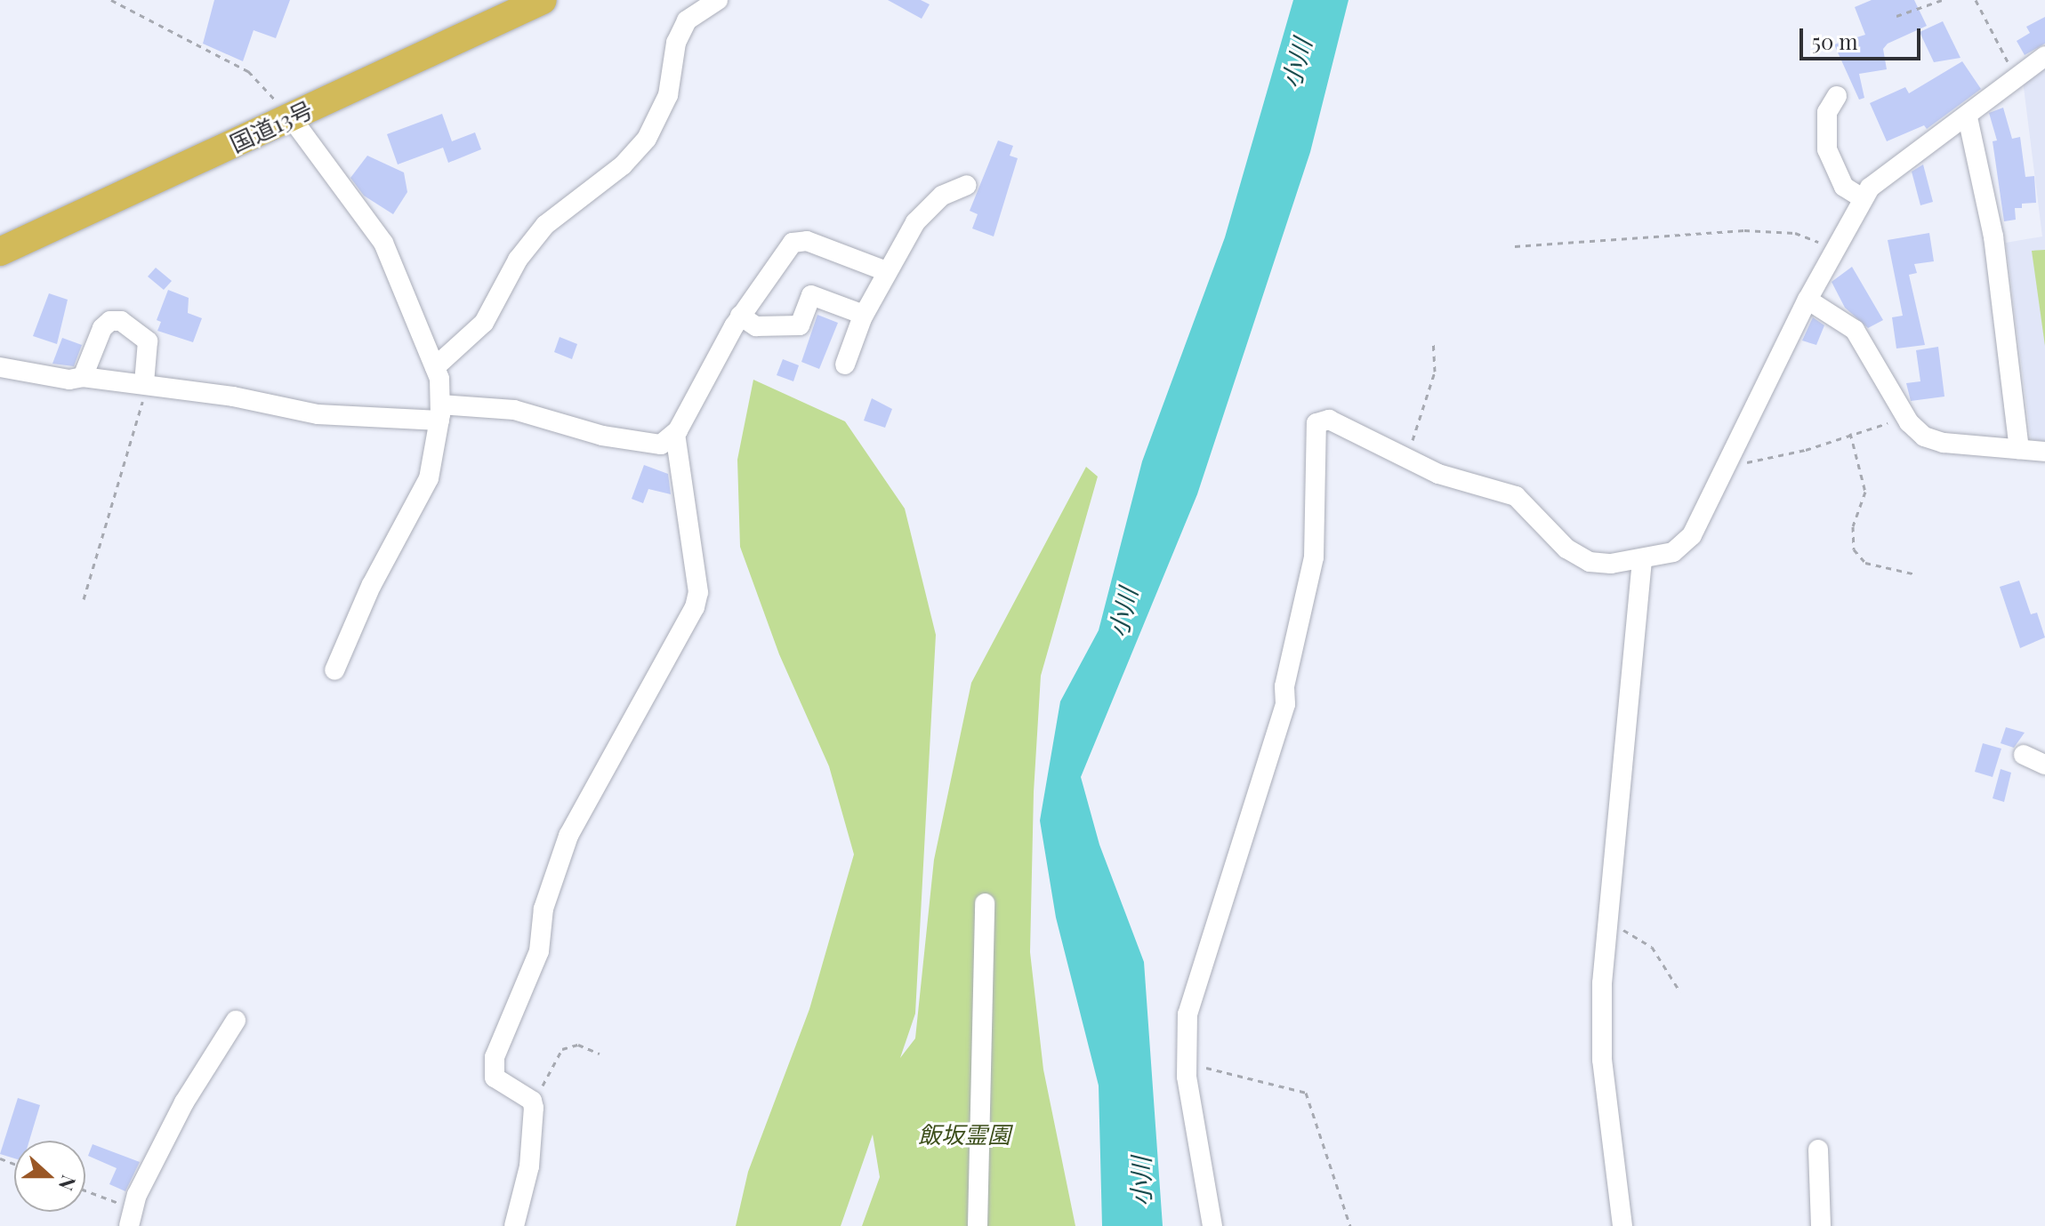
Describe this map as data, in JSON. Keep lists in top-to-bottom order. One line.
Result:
{"streets":{"highway":["国道13号"]},"water":["小川"],"parks":["飯坂霊園"],"scale_bar":"50 m","north":"right"}
